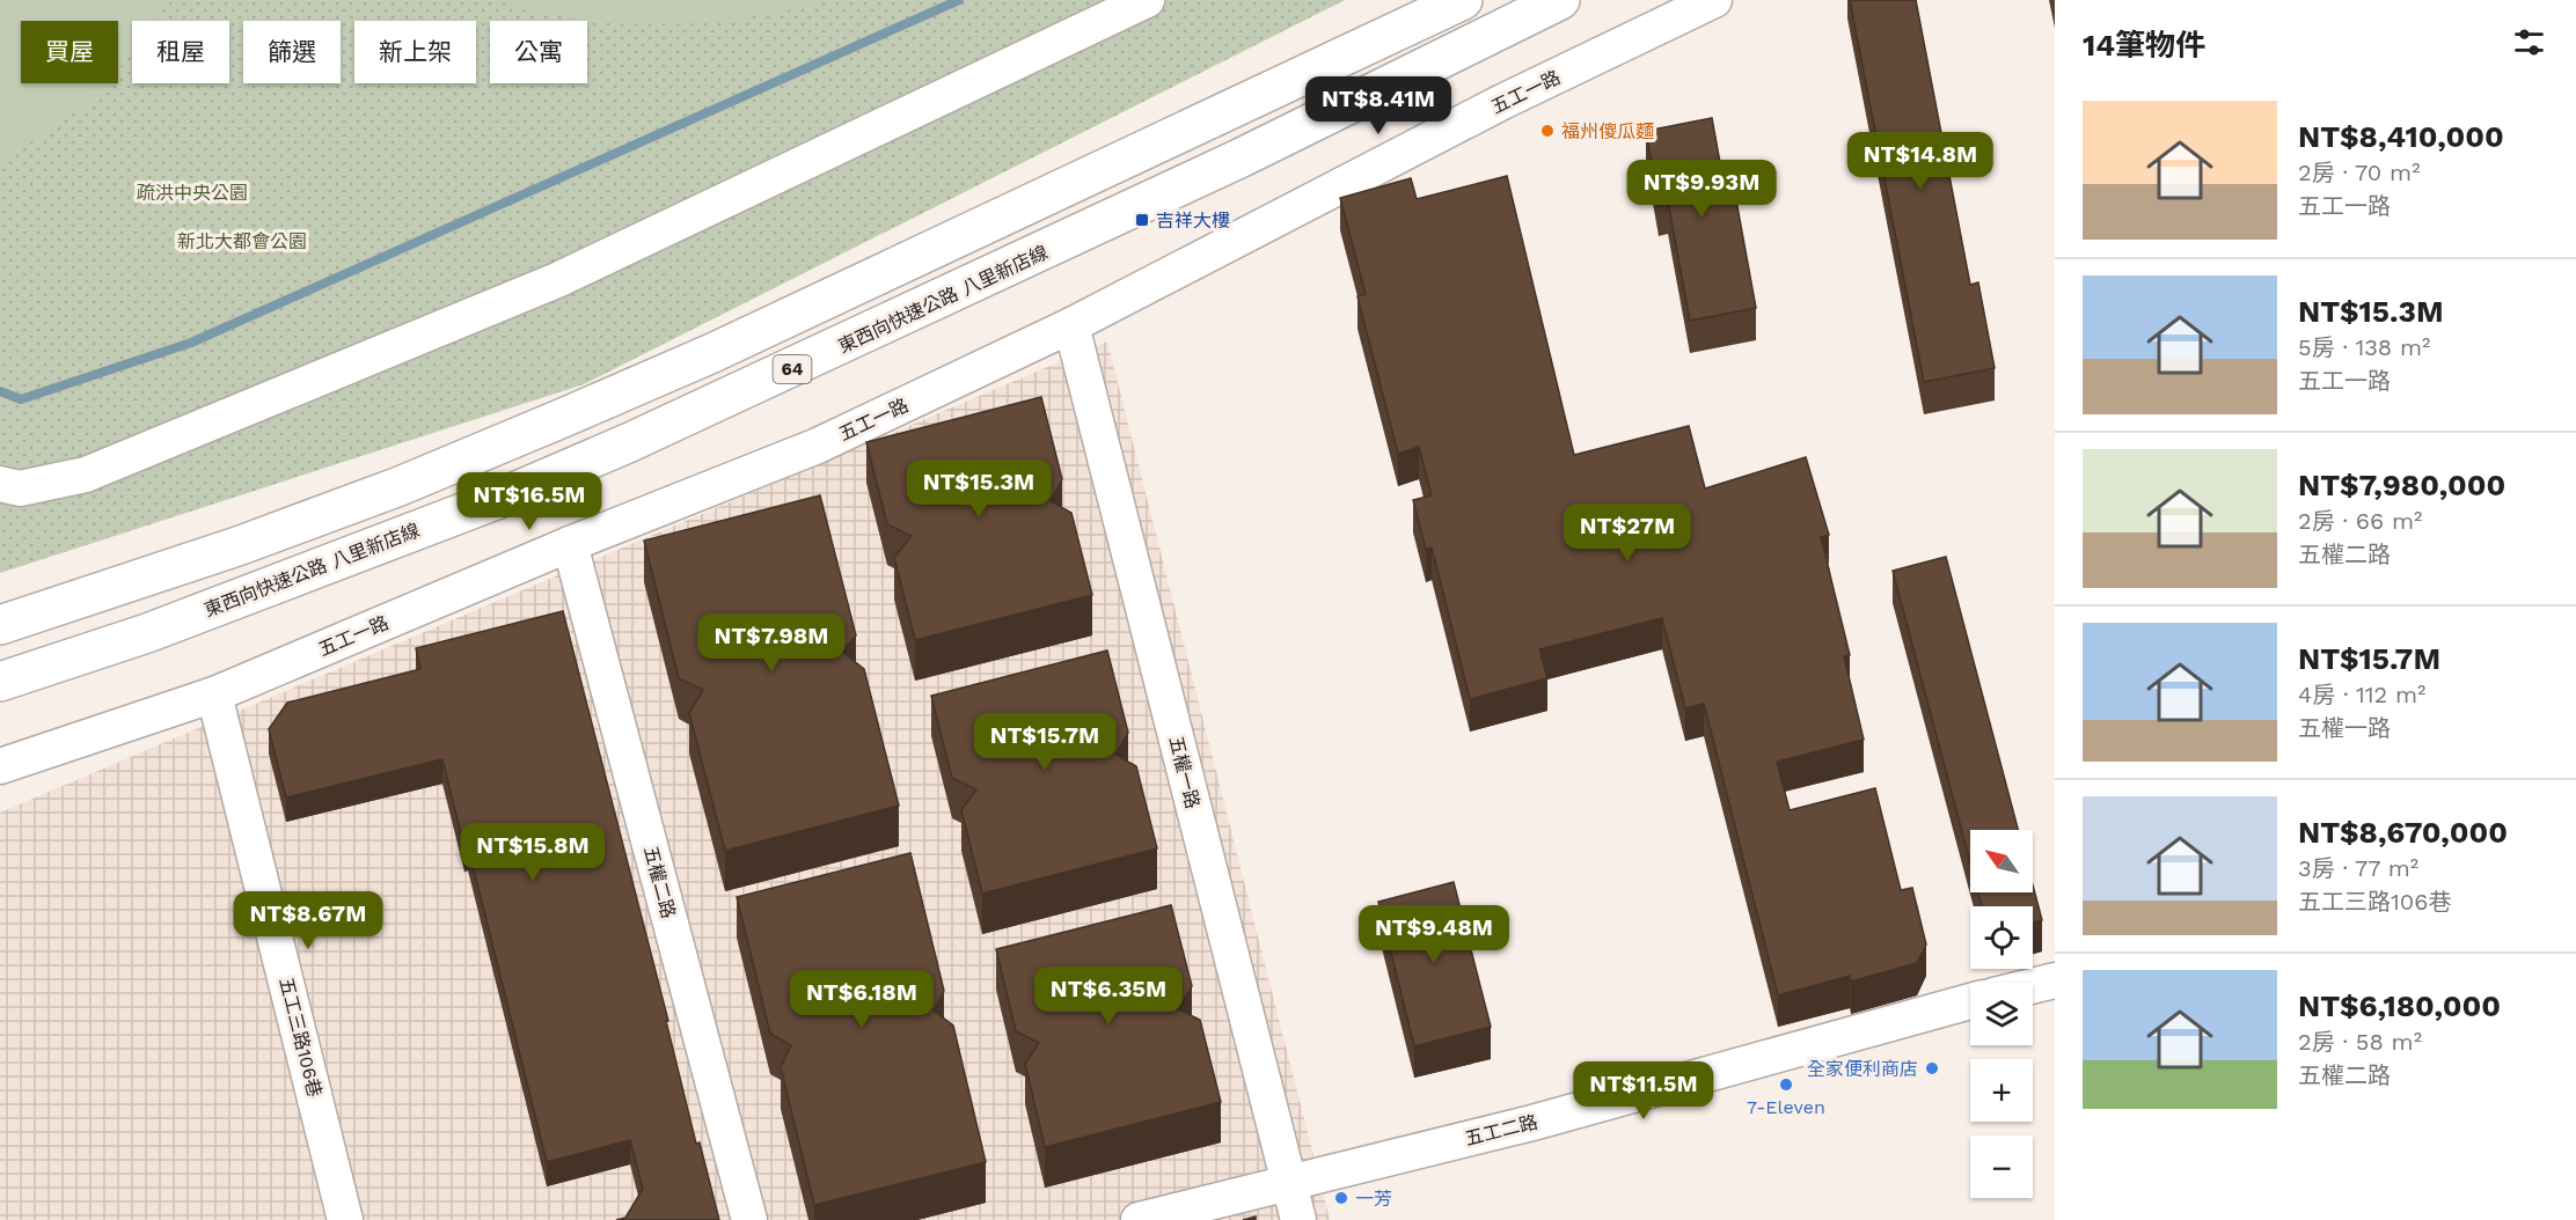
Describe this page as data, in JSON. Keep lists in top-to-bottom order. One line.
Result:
{"streets":{"highway":["東西向快速公路 八里新店線","64"],"street":["五工一路","五權一路","五權二路","五工三路106巷","五工二路"]},"crossings":[["五工一路","五權一路"],["五工一路","五權二路"],["五工一路","五工三路106巷"],["五權一路","五工二路"]],"parks":["疏洪中央公園","新北大都會公園"],"places":{"other":["福州傻瓜麵","全家便利商店","7-Eleven","一芳"],"transit":["吉祥大樓"]},"north":"top left","page":{"heading":"14筆物件","chip":["買屋","租屋","篩選","新上架","公寓"],"price":["NT$8.41M","NT$14.8M","NT$9.93M","NT$15.3M","NT$16.5M","NT$27M","NT$7.98M","NT$15.7M","NT$15.8M","NT$8.67M","NT$9.48M","NT$6.35M","NT$6.18M","NT$11.5M"],"list":[{"name":"NT$8,410,000","note":"2房 · 70 m² · 五工一路"},{"name":"NT$15.3M","note":"5房 · 138 m² · 五工一路"},{"name":"NT$7,980,000","note":"2房 · 66 m² · 五權二路"},{"name":"NT$15.7M","note":"4房 · 112 m² · 五權一路"},{"name":"NT$8,670,000","note":"3房 · 77 m² · 五工三路106巷"},{"name":"NT$6,180,000","note":"2房 · 58 m² · 五權二路"}],"map_buttons":["+","−"]}}
